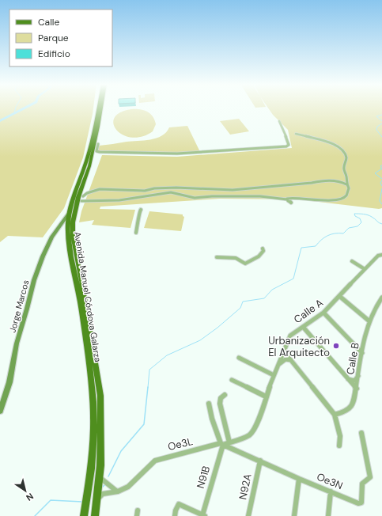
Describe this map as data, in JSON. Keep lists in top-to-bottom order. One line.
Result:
{"streets":{"main road":["Avenida Manuel Córdova Galarza","Jorge Marcos"],"street":["Calle A","Calle B","Oe3L","N91B","Oe3N","N92A"]},"crossings":[["Avenida Manuel Córdova Galarza","Jorge Marcos"],["Avenida Manuel Córdova Galarza","Oe3L"],["Calle A","Oe3L"],["Oe3L","N91B"],["Oe3L","Oe3N"],["N91B","Oe3N"],["Oe3N","N92A"]],"places":["Urbanización El Arquitecto"],"legend":["Calle","Parque","Edificio"],"north":"bottom right"}
